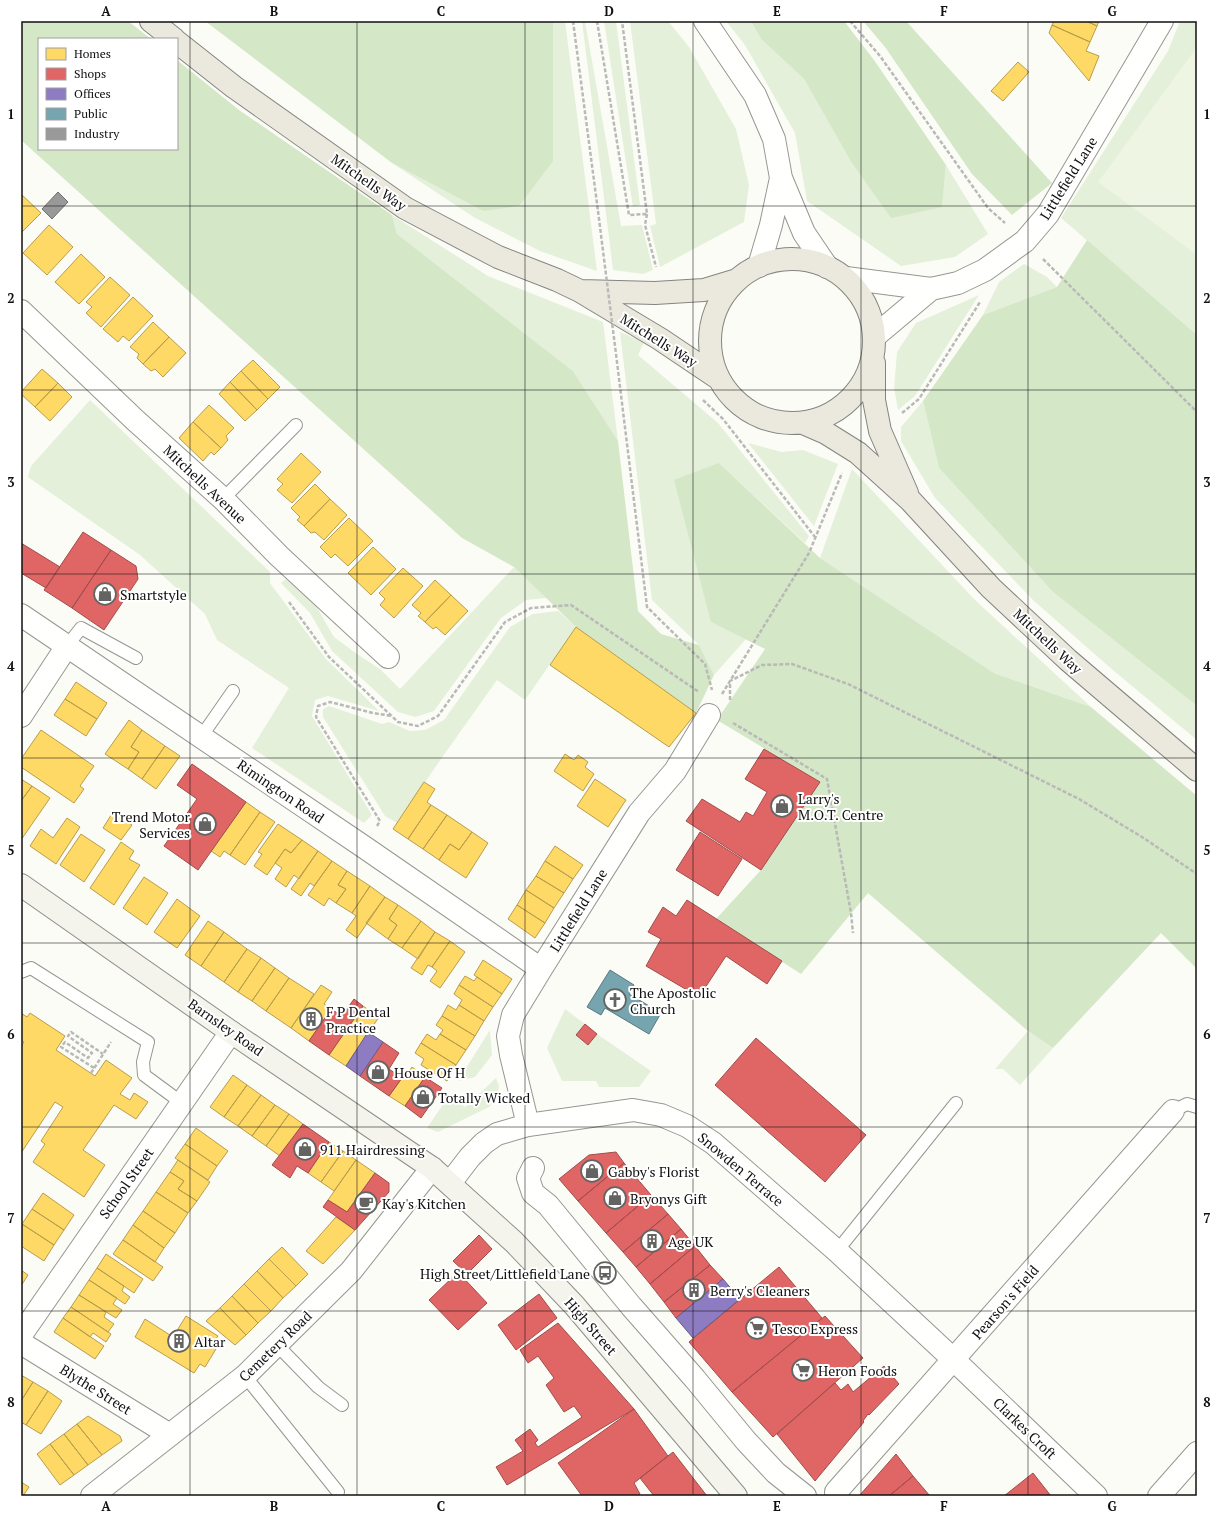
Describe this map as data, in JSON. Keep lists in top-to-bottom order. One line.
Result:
{"streets":{"main road":["Mitchells Way"],"street":["Littlefield Lane","Mitchells Avenue","Rimington Road","Barnsley Road","Snowden Terrace","School Street","Pearson's Field","High Street","Cemetery Road","Blythe Street","Clarkes Croft"]},"crossings":[["Littlefield Lane","Rimington Road"],["Littlefield Lane","Snowden Terrace"],["Barnsley Road","School Street"],["Barnsley Road","High Street"],["Barnsley Road","Cemetery Road"],["Snowden Terrace","Pearson's Field"],["Snowden Terrace","High Street"],["Snowden Terrace","Clarkes Croft"],["Pearson's Field","Clarkes Croft"],["High Street","Cemetery Road"],["Cemetery Road","Blythe Street"]],"places":{"shop":["Smartstyle","Larry's M.O.T. Centre","Trend Motor Services","House Of H","Totally Wicked","911 Hairdressing","Gabby's Florist","Bryonys Gift"],"church":["The Apostolic Church"],"building":["F P Dental Practice","Age UK","Berry's Cleaners","Altar"],"cafe":["Kay's Kitchen"],"bus stop":["High Street/Littlefield Lane"],"supermarket":["Tesco Express","Heron Foods"]},"legend":["Homes","Shops","Offices","Public","Industry"],"grid":{"columns":["A","B","C","D","E","F","G"],"rows":["1","2","3","4","5","6","7","8"]}}
